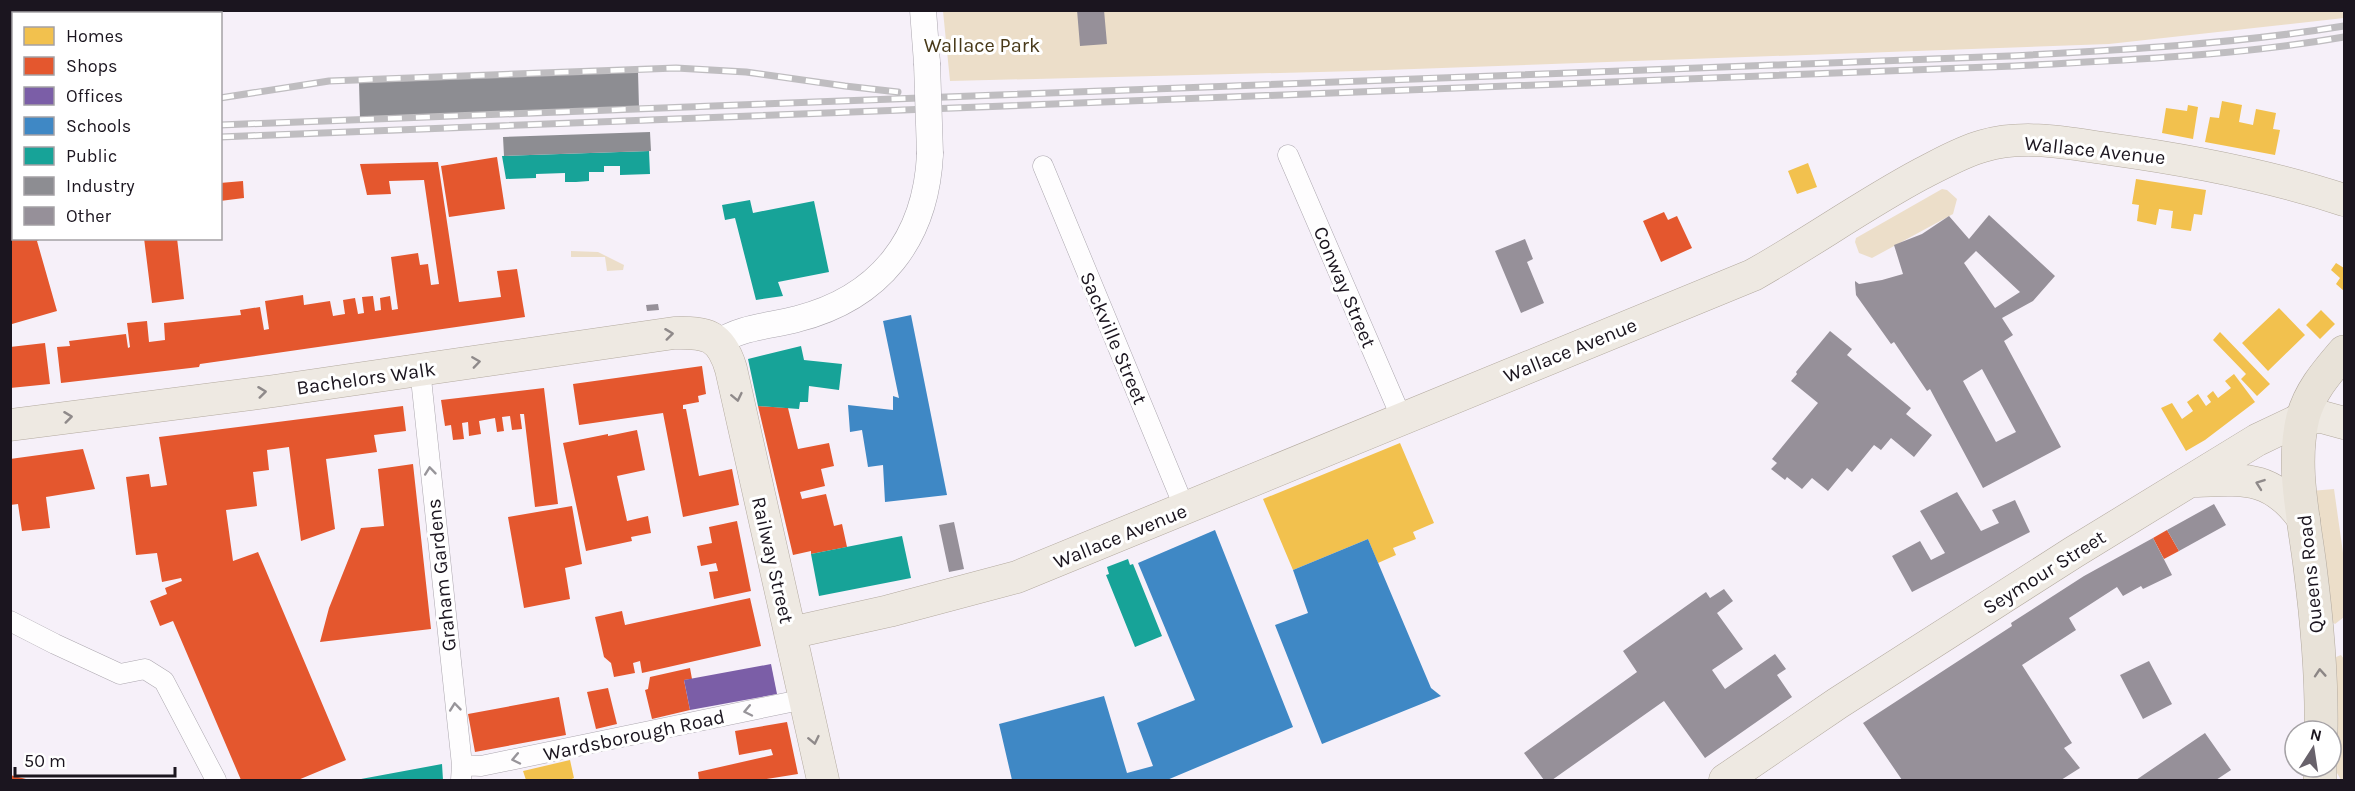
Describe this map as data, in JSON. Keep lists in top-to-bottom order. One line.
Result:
{"streets":{"highway":["Queens Road"],"main road":["Wallace Avenue","Bachelors Walk","Railway Street","Seymour Street"],"street":["Conway Street","Sackville Street","Graham Gardens","Wardsborough Road"]},"crossings":[["Wallace Avenue","Conway Street"],["Wallace Avenue","Sackville Street"],["Wallace Avenue","Railway Street"],["Bachelors Walk","Railway Street"],["Bachelors Walk","Graham Gardens"],["Railway Street","Wardsborough Road"],["Seymour Street","Queens Road"],["Graham Gardens","Wardsborough Road"]],"one_way":["Bachelors Walk","Railway Street","Queens Road","Graham Gardens","Wardsborough Road"],"parks":["Wallace Park"],"legend":["Homes","Shops","Offices","Schools","Public","Industry","Other"],"scale_bar":"50 m","north":"top"}
